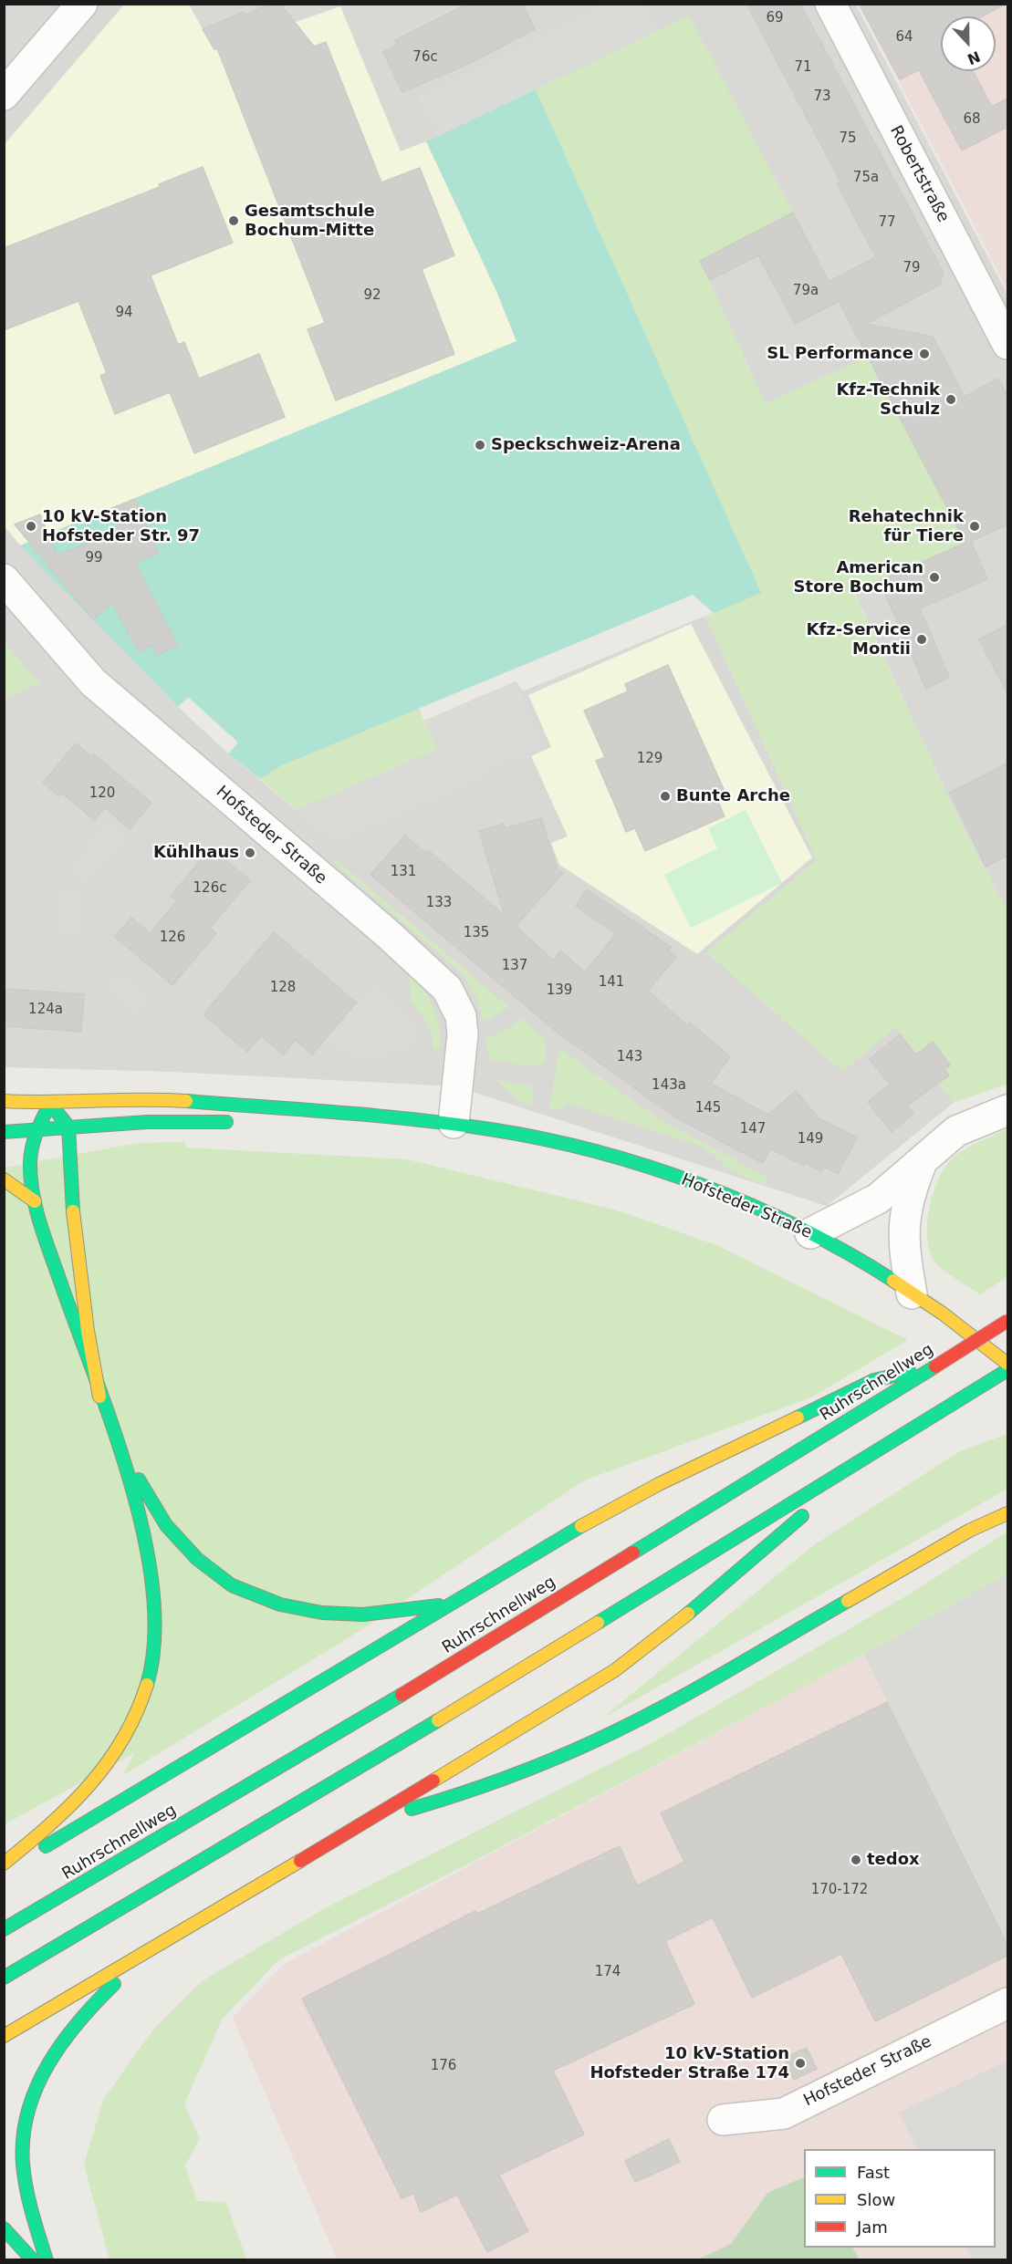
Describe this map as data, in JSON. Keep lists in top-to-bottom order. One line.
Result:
{"streets":{"main road":["Hofsteder Straße","Ruhrschnellweg"],"street":["Robertstraße"]},"places":["Gesamtschule Bochum-Mitte","SL Performance","Kfz-Technik Schulz","Speckschweiz-Arena","10 kV-Station Hofsteder Str. 97","Rehatechnik für Tiere","American Store Bochum","Kfz-Service Montii","Bunte Arche","Kühlhaus","tedox","10 kV-Station Hofsteder Straße 174"],"house_numbers":["69","64","76c","71","73","68","75","75a","77","79","79a","92","94","99","129","120","131","126c","133","135","126","137","141","128","139","124a","143","143a","145","147","149","170-172","174","176"],"legend":["Fast","Slow","Jam"],"north":"bottom"}
